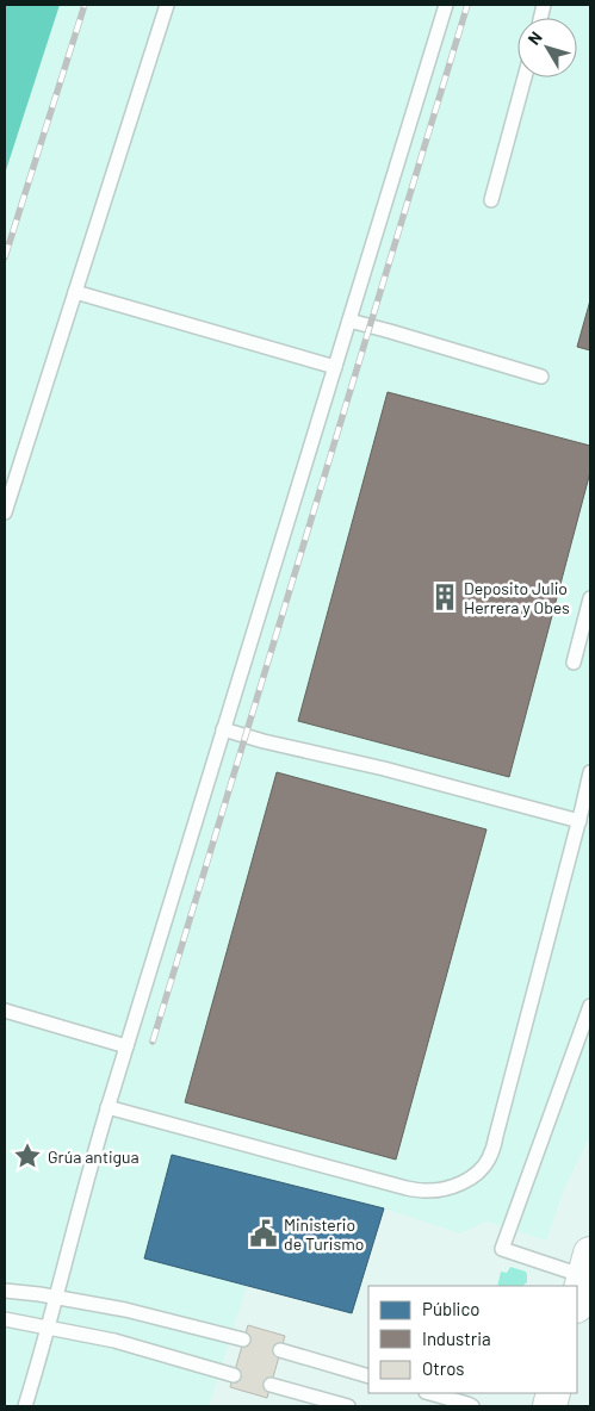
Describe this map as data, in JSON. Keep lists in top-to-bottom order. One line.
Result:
{"places":{"building":["Deposito Julio Herrera y Obes"],"place":["Grúa antigua"],"public building":["Ministerio de Turismo"]},"legend":["Público","Industria","Otros"],"north":"top left"}
